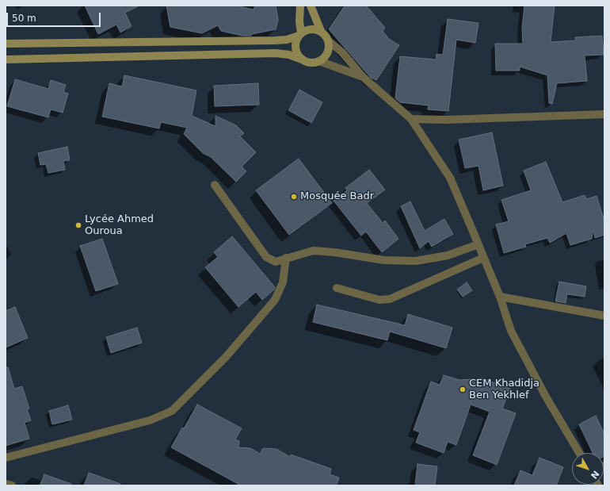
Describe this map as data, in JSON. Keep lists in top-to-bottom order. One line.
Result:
{"places":["Mosquée Badr","Lycée Ahmed Ouroua","CEM Khadidja Ben Yekhlef"],"scale_bar":"50 m","north":"bottom right"}
